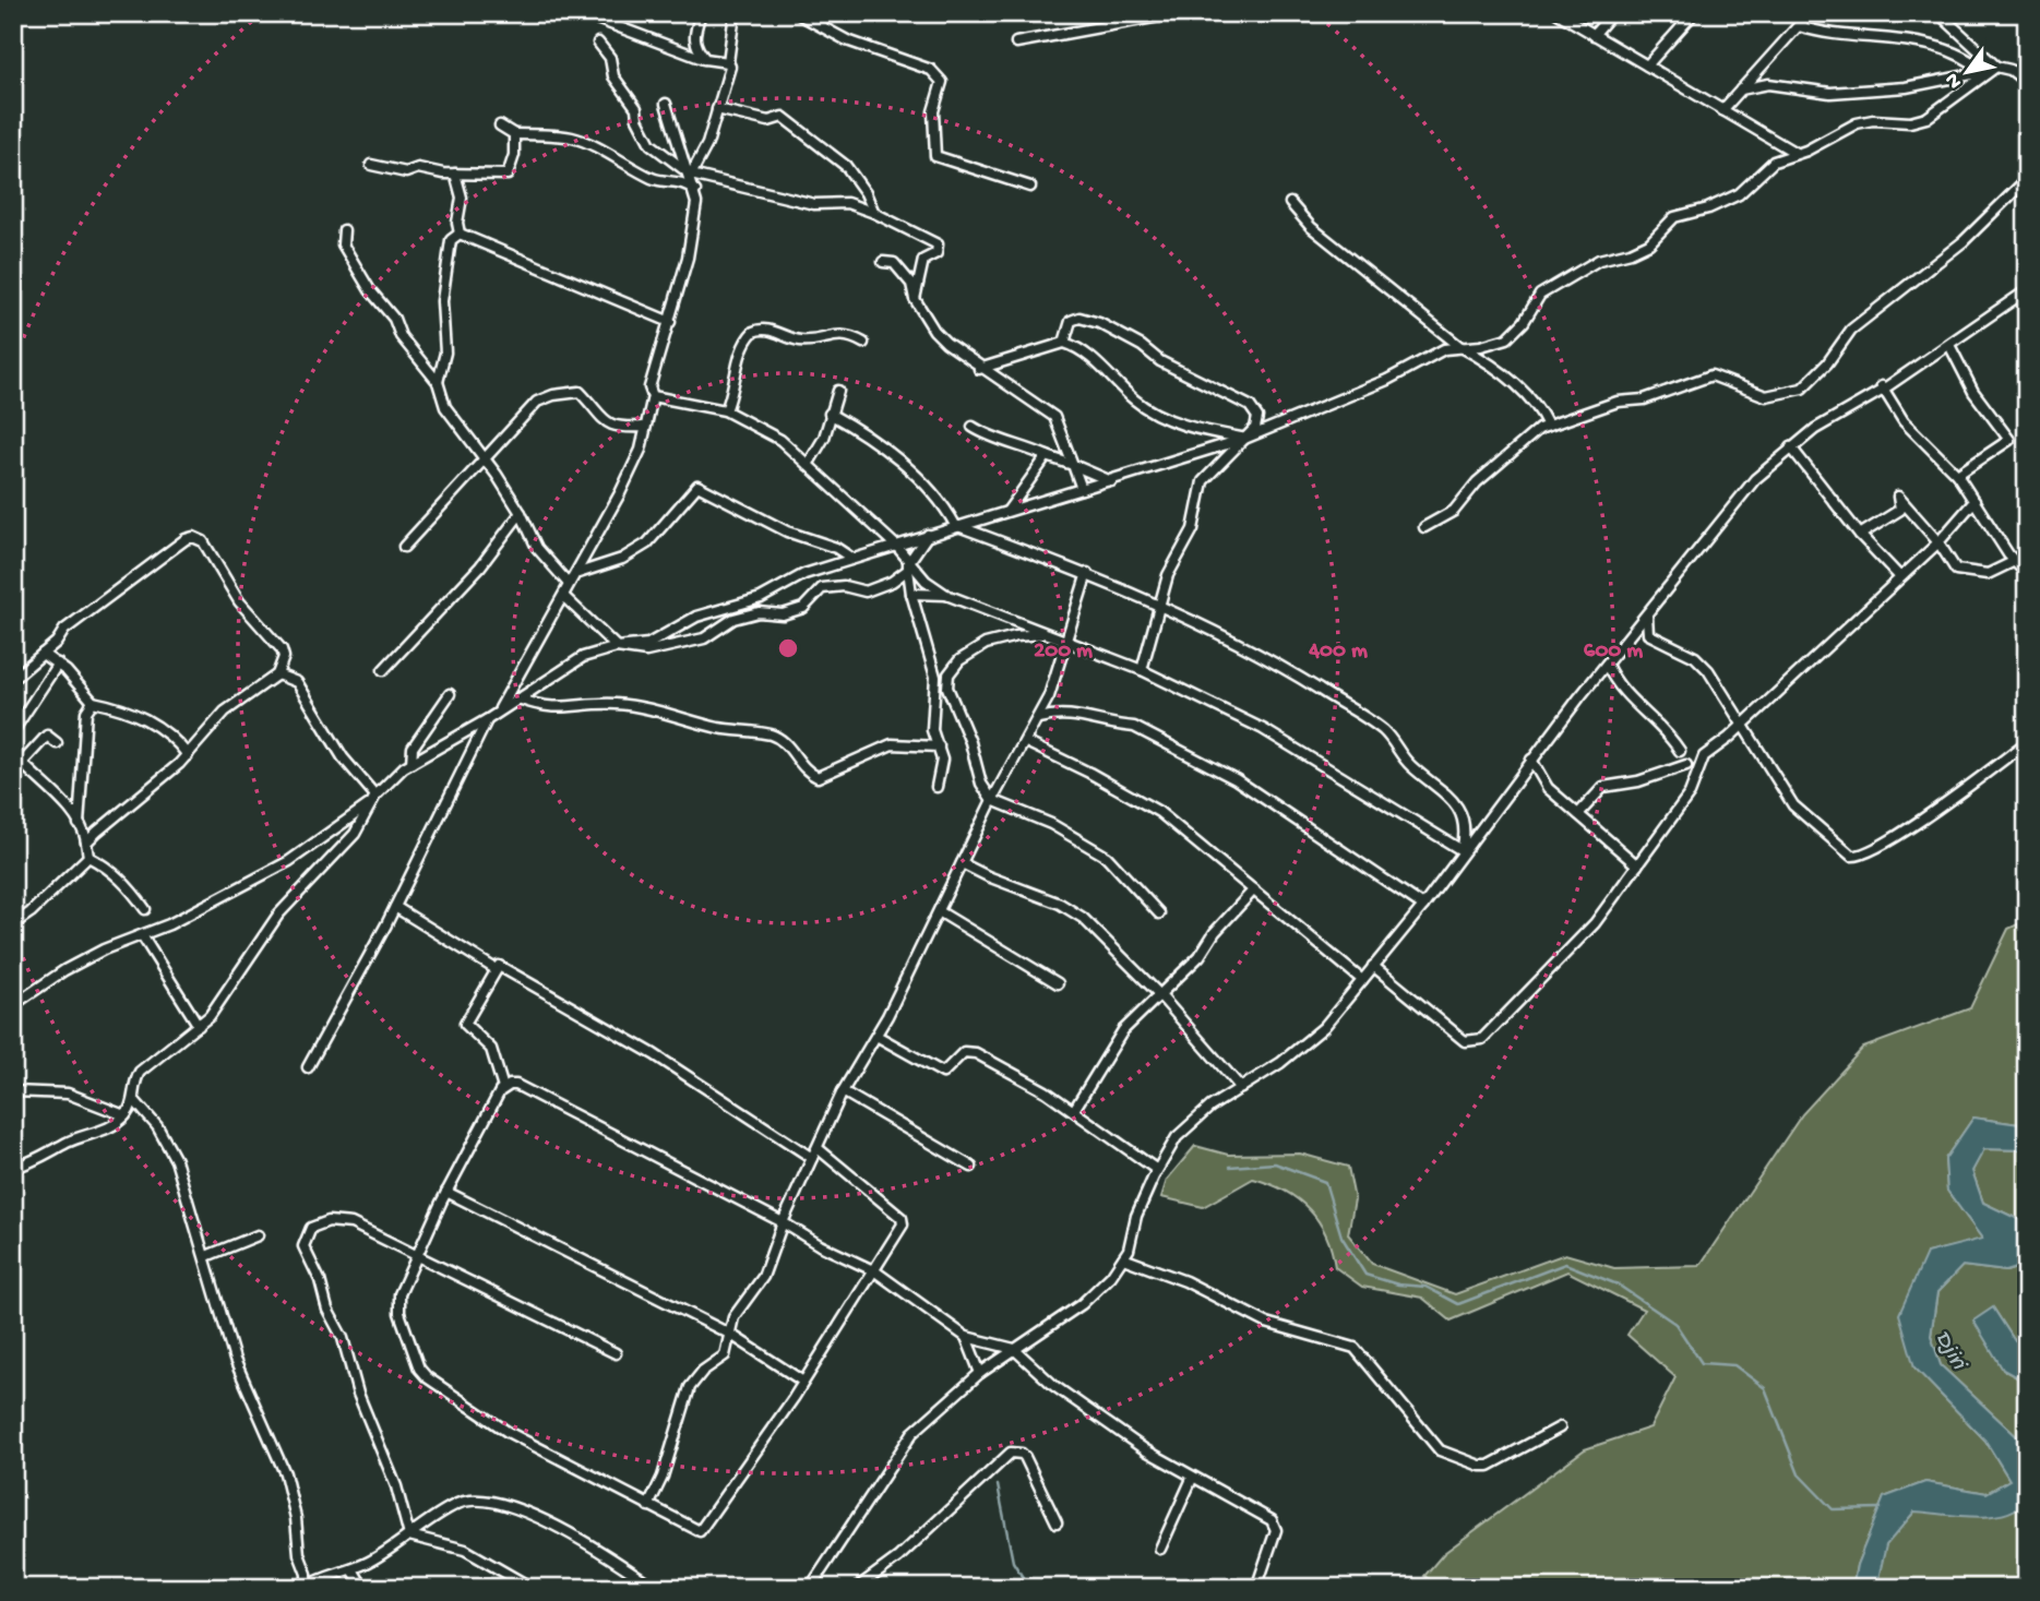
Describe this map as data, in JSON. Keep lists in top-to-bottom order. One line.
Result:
{"water":["Djiri"],"north":"bottom left","rings":["200 m","400 m","600 m"]}
